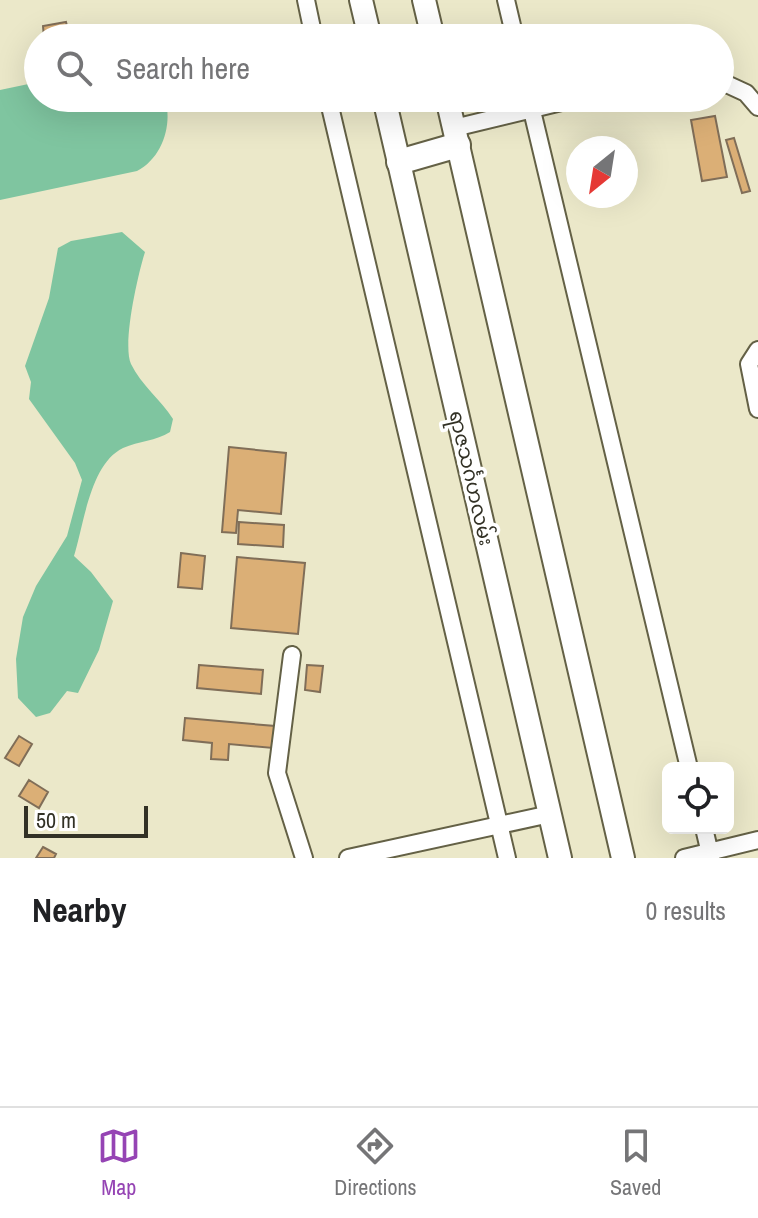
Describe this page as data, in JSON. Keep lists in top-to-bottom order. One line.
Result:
{"streets":{"main road":["ရာဇသင်္ဂဟလမ်း"]},"scale_bar":"50 m","north":"bottom left","page":{"search":"Search here","scale":"50 m","heading":["Nearby","0 results"],"nav":["Map","Directions","Saved"]}}
